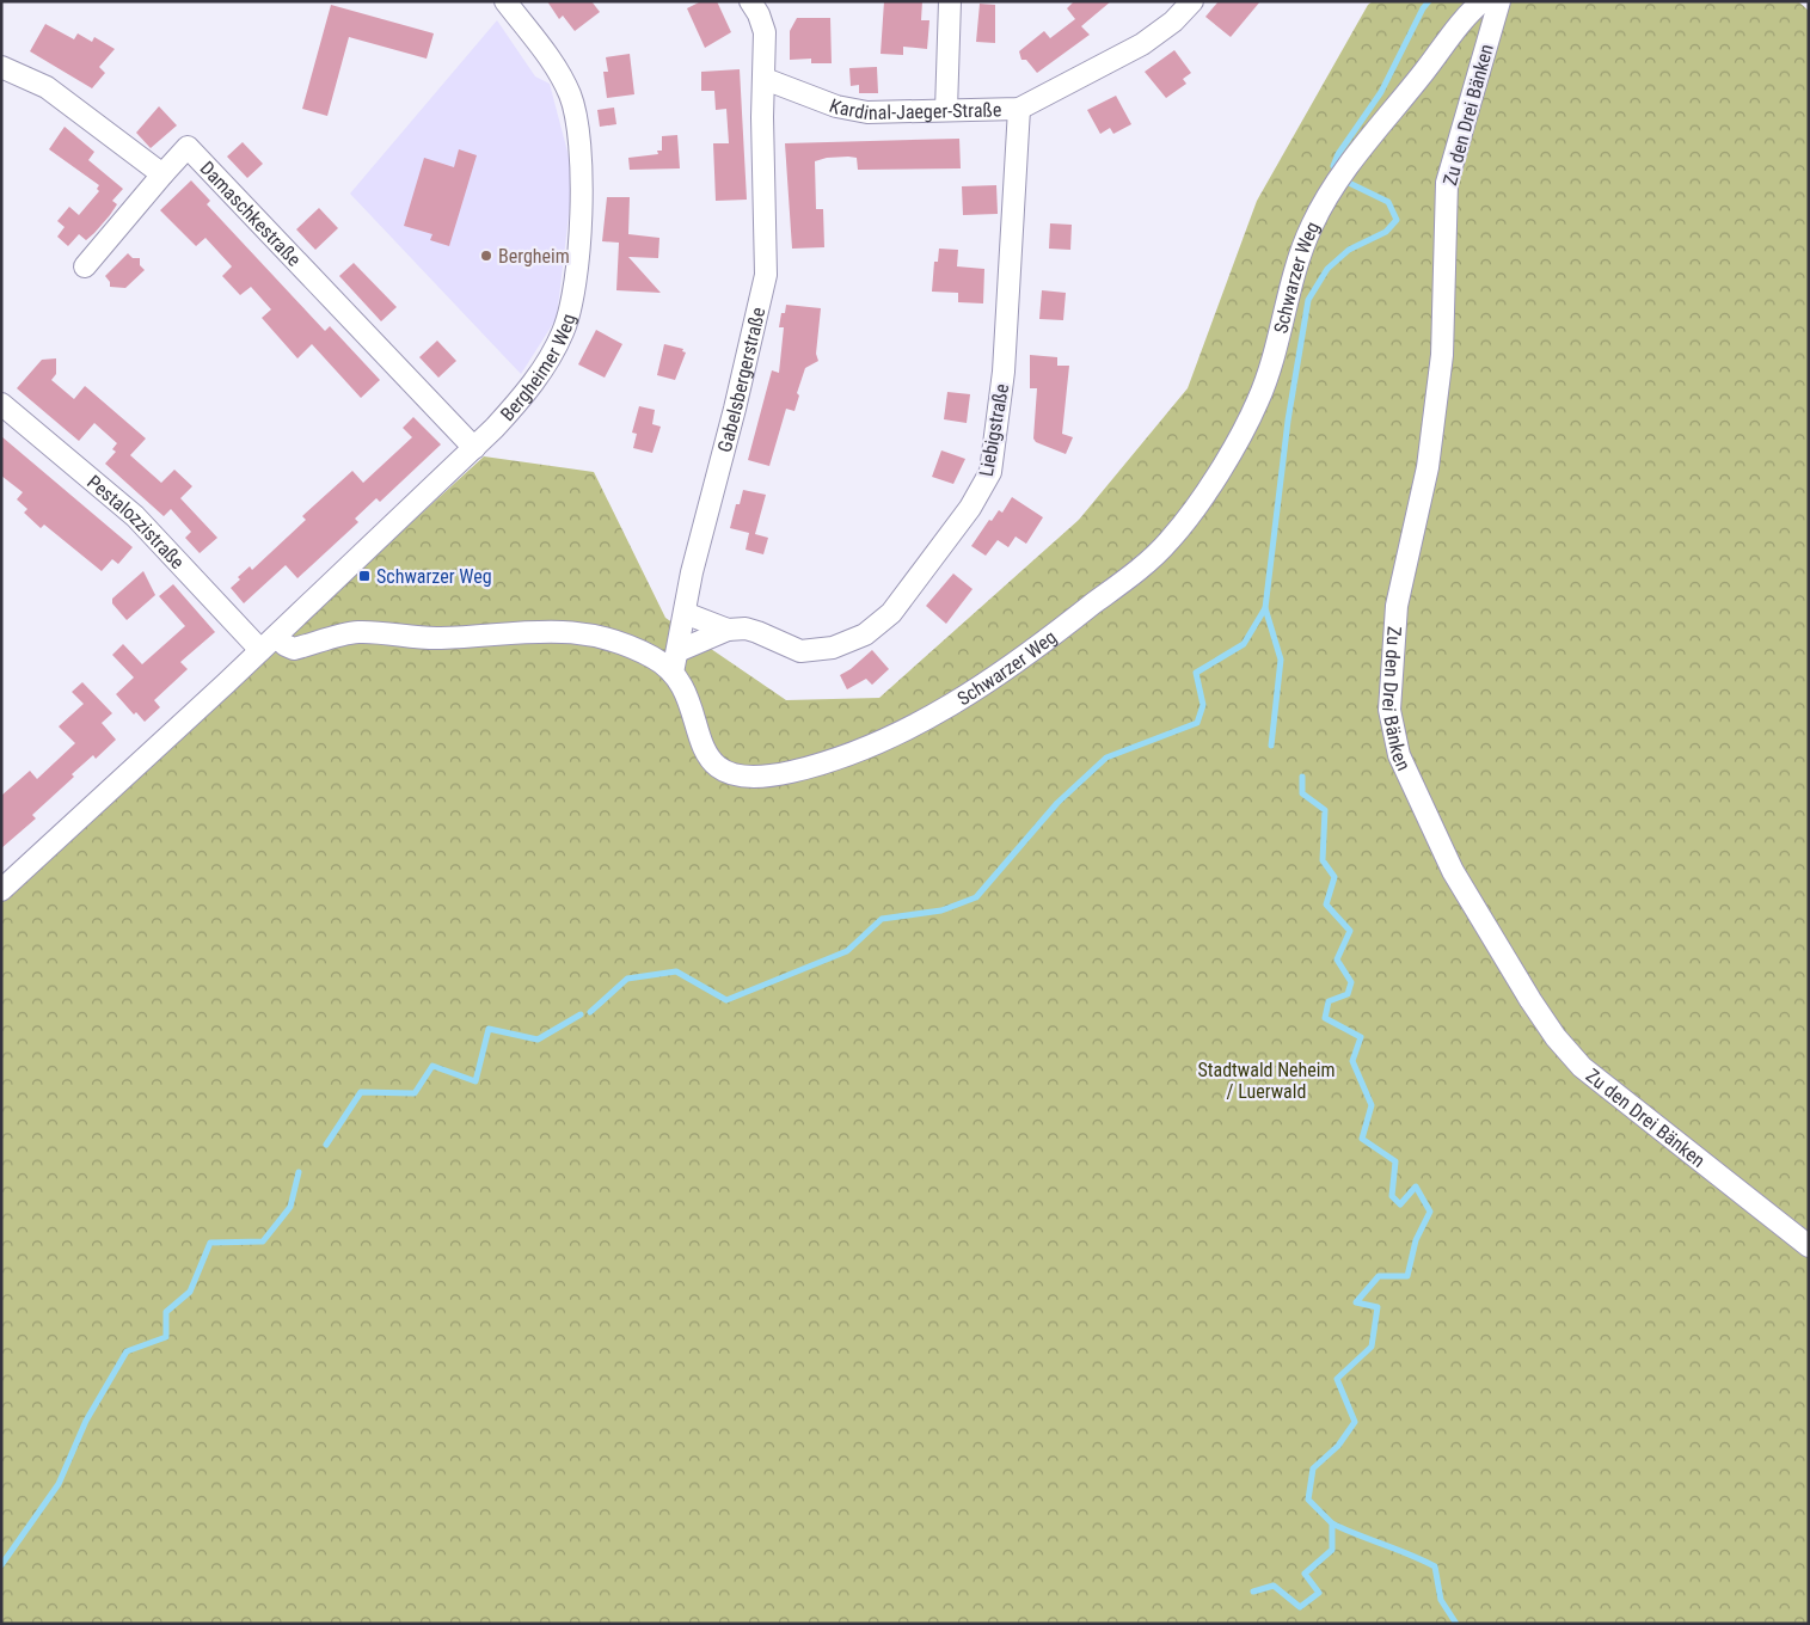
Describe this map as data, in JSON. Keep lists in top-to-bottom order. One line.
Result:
{"streets":{"street":["Kardinal-Jaeger-Straße","Zu den Drei Bänken","Damaschkestraße","Schwarzer Weg","Bergheimer Weg","Gabelsbergerstraße","Liebigstraße","Pestalozzistraße"]},"crossings":[["Kardinal-Jaeger-Straße","Gabelsbergerstraße"],["Kardinal-Jaeger-Straße","Liebigstraße"],["Damaschkestraße","Bergheimer Weg"],["Schwarzer Weg","Bergheimer Weg"],["Schwarzer Weg","Gabelsbergerstraße"],["Schwarzer Weg","Pestalozzistraße"],["Bergheimer Weg","Pestalozzistraße"],["Gabelsbergerstraße","Liebigstraße"]],"parks":["Stadtwald Neheim / Luerwald"],"places":{"other":["Bergheim"],"transit":["Schwarzer Weg"]}}
